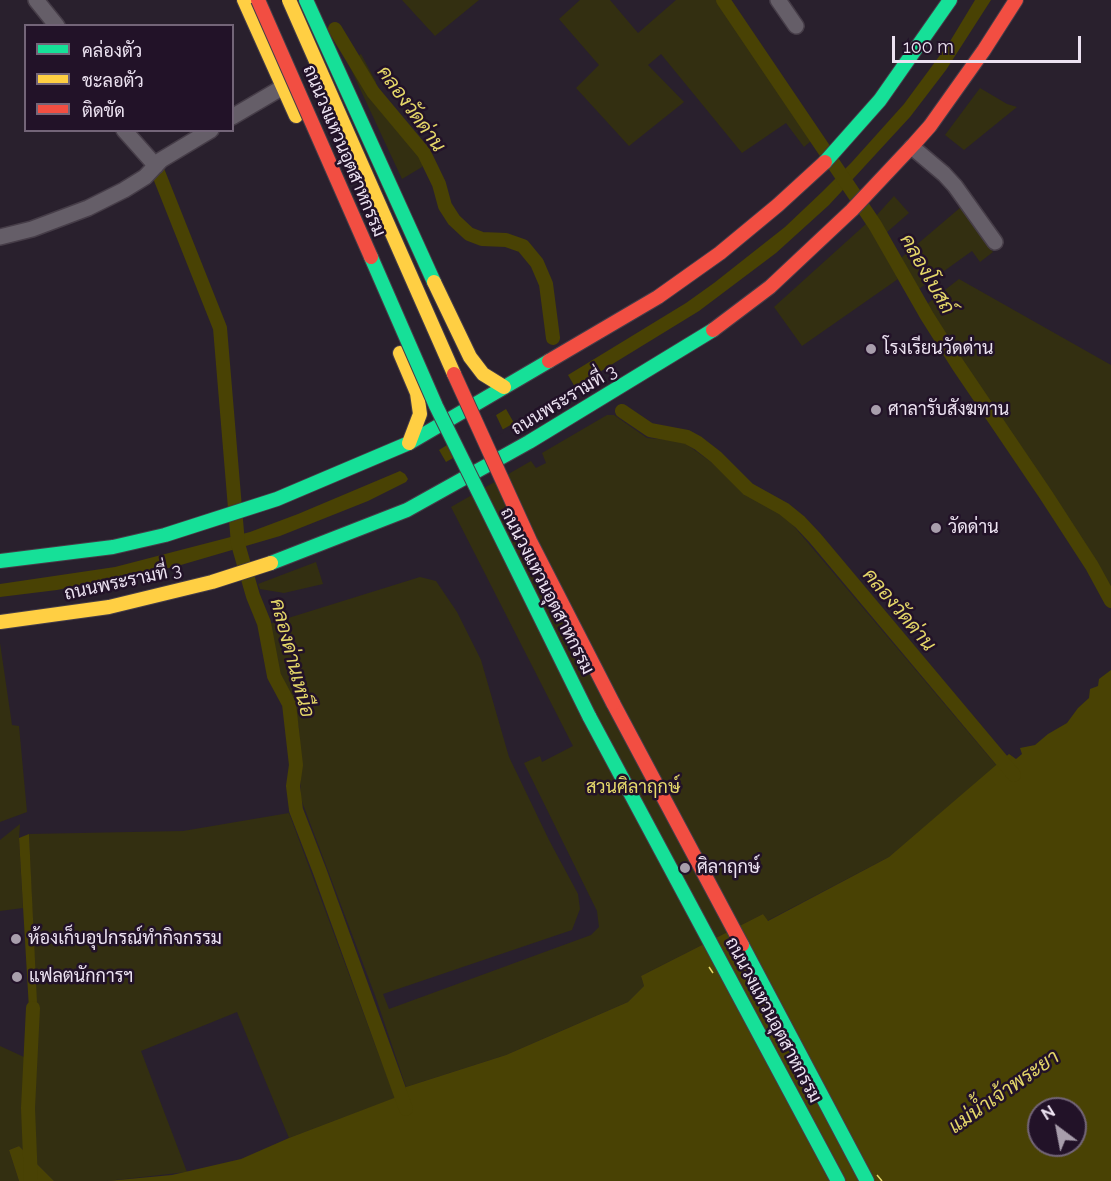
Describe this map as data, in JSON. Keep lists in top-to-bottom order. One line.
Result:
{"streets":{"main road":["ถนนวงแหวนอุตสาหกรรม","ถนนพระรามที่ 3"]},"crossings":[["ถนนวงแหวนอุตสาหกรรม","ถนนพระรามที่ 3"]],"water":["คลองวัดด่าน","คลองโบสถ์","คลองด่านเหนือ","แม่น้ำเจ้าพระยา"],"parks":["สวนศิลาฤกษ์"],"places":["โรงเรียนวัดด่าน","ศาลารับสังฆทาน","วัดด่าน","ศิลาฤกษ์","ห้องเก็บอุปกรณ์ทำกิจกรรม","แฟลตนักการฯ"],"legend":["คล่องตัว","ชะลอตัว","ติดขัด"],"scale_bar":"100 m","north":"top left"}
